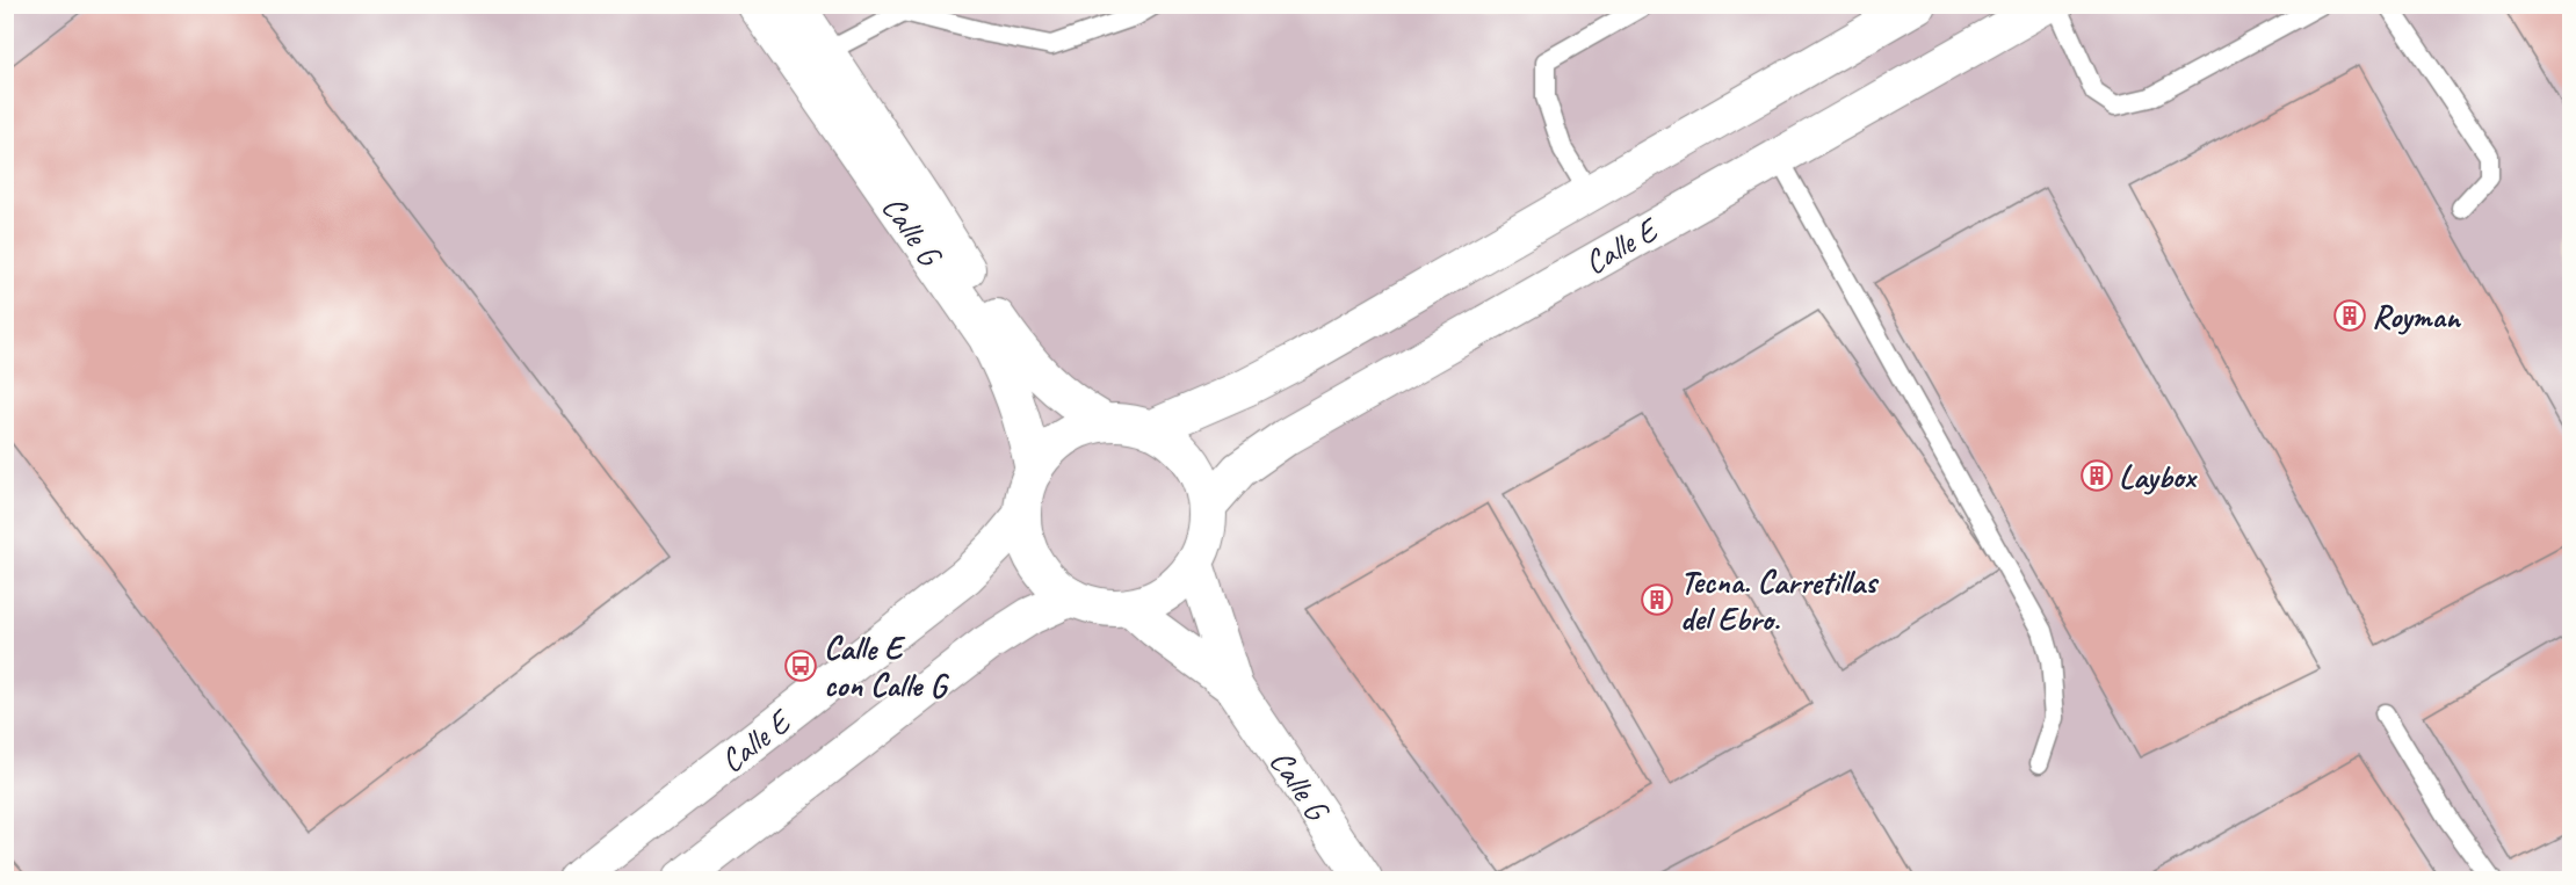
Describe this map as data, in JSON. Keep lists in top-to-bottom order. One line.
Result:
{"streets":{"street":["Calle G","Calle E"]},"crossings":[["Calle G","Calle E"]],"places":{"building":["Royman","Laybox","Tecna. Carretillas del Ebro."],"bus stop":["Calle E con Calle G"]}}
